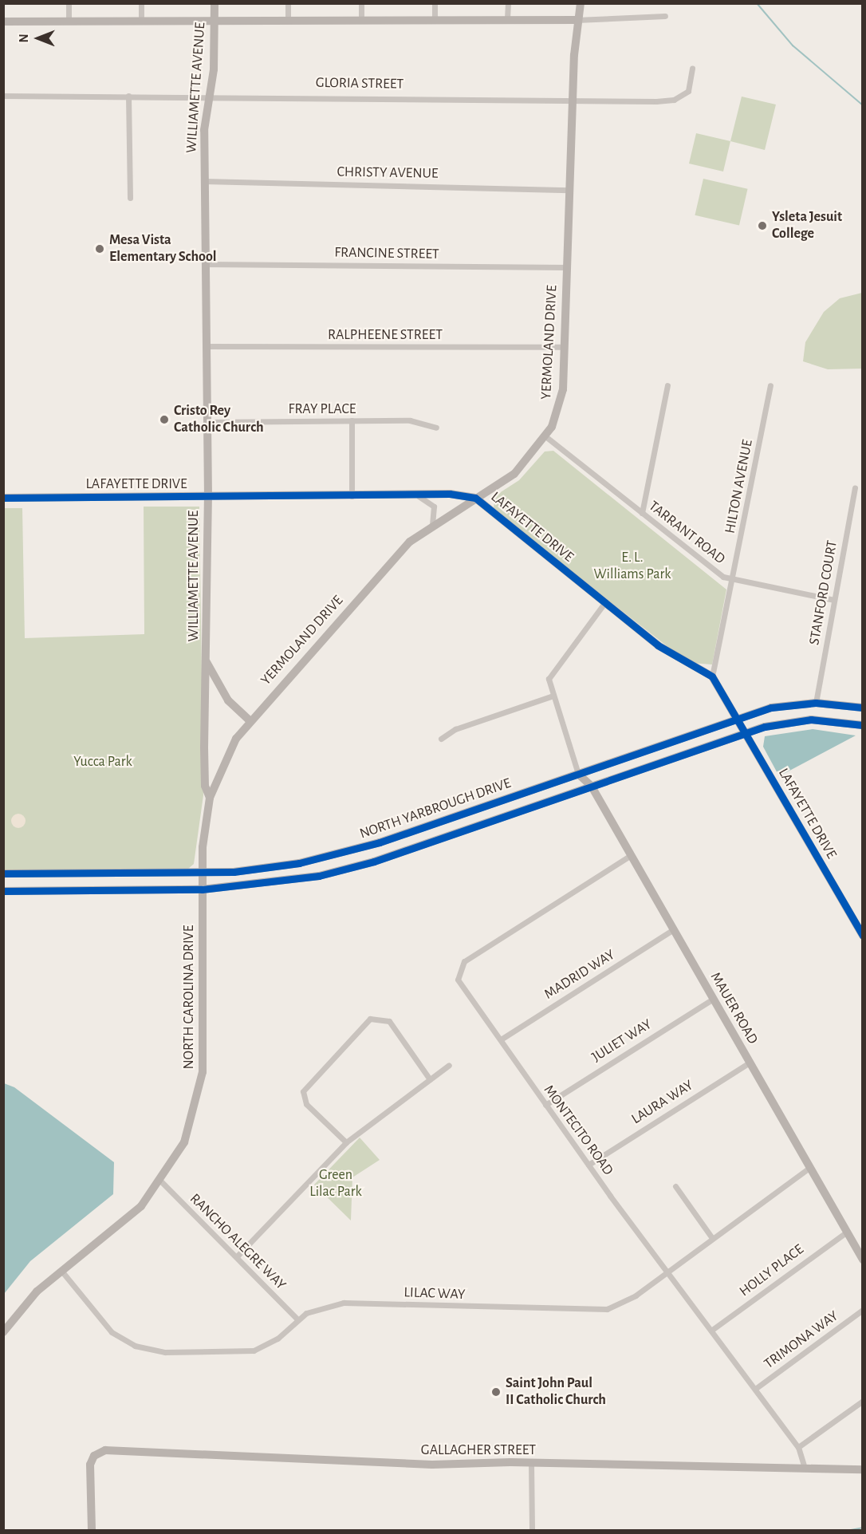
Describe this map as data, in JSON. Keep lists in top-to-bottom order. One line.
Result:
{"streets":{"main road":["NORTH YARBROUGH DRIVE"],"street":["GLORIA STREET","WILLIAMETTE AVENUE","CHRISTY AVENUE","FRANCINE STREET","RALPHEENE STREET","YERMOLAND DRIVE","FRAY PLACE","LAFAYETTE DRIVE","HILTON AVENUE","TARRANT ROAD","STANFORD COURT","MADRID WAY","NORTH CAROLINA DRIVE","MAUER ROAD","JULIET WAY","LAURA WAY","MONTECITO ROAD","RANCHO ALEGRE WAY","HOLLY PLACE","LILAC WAY","TRIMONA WAY","GALLAGHER STREET"]},"crossings":[["GLORIA STREET","WILLIAMETTE AVENUE"],["GLORIA STREET","YERMOLAND DRIVE"],["WILLIAMETTE AVENUE","CHRISTY AVENUE"],["WILLIAMETTE AVENUE","FRANCINE STREET"],["WILLIAMETTE AVENUE","RALPHEENE STREET"],["WILLIAMETTE AVENUE","YERMOLAND DRIVE"],["WILLIAMETTE AVENUE","FRAY PLACE"],["WILLIAMETTE AVENUE","LAFAYETTE DRIVE"],["WILLIAMETTE AVENUE","NORTH YARBROUGH DRIVE"],["WILLIAMETTE AVENUE","NORTH CAROLINA DRIVE"],["CHRISTY AVENUE","YERMOLAND DRIVE"],["FRANCINE STREET","YERMOLAND DRIVE"],["RALPHEENE STREET","YERMOLAND DRIVE"],["YERMOLAND DRIVE","LAFAYETTE DRIVE"],["YERMOLAND DRIVE","TARRANT ROAD"],["LAFAYETTE DRIVE","HILTON AVENUE"],["LAFAYETTE DRIVE","NORTH YARBROUGH DRIVE"],["HILTON AVENUE","TARRANT ROAD"],["TARRANT ROAD","STANFORD COURT"],["STANFORD COURT","NORTH YARBROUGH DRIVE"],["NORTH YARBROUGH DRIVE","NORTH CAROLINA DRIVE"],["NORTH YARBROUGH DRIVE","MAUER ROAD"],["MADRID WAY","MAUER ROAD"],["MADRID WAY","MONTECITO ROAD"],["NORTH CAROLINA DRIVE","RANCHO ALEGRE WAY"],["NORTH CAROLINA DRIVE","LILAC WAY"],["MAUER ROAD","JULIET WAY"],["MAUER ROAD","LAURA WAY"],["MAUER ROAD","MONTECITO ROAD"],["MAUER ROAD","HOLLY PLACE"],["MAUER ROAD","LILAC WAY"],["JULIET WAY","MONTECITO ROAD"],["LAURA WAY","MONTECITO ROAD"],["MONTECITO ROAD","HOLLY PLACE"],["MONTECITO ROAD","LILAC WAY"],["MONTECITO ROAD","TRIMONA WAY"],["MONTECITO ROAD","GALLAGHER STREET"],["RANCHO ALEGRE WAY","LILAC WAY"]],"parks":["E. L. Williams Park","Yucca Park","Green Lilac Park"],"places":["Ysleta Jesuit College","Mesa Vista Elementary School","Cristo Rey Catholic Church","Saint John Paul II Catholic Church"],"north":"left"}
